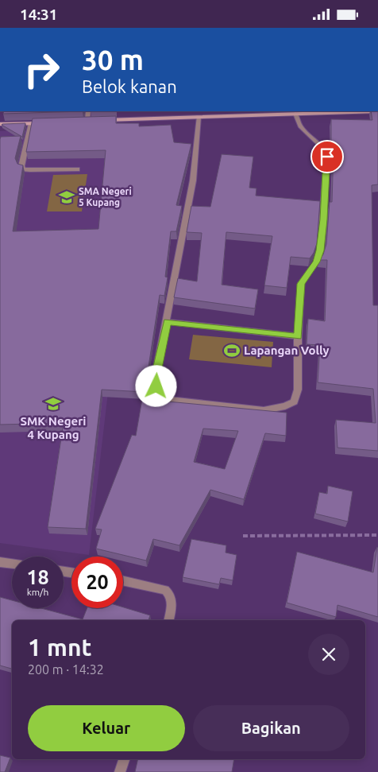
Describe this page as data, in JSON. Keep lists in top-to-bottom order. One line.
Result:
{"places":{"school or university":["SMA Negeri 5 Kupang","SMK Negeri 4 Kupang"],"sports":["Lapangan Volly"]},"page":{"status":"14:31","turn":["30 m","Belok kanan"],"speed":"18 km/h","limit":"20","heading":["1 mnt","200 m · 14:32"],"buttons":["Keluar","Bagikan"]}}
